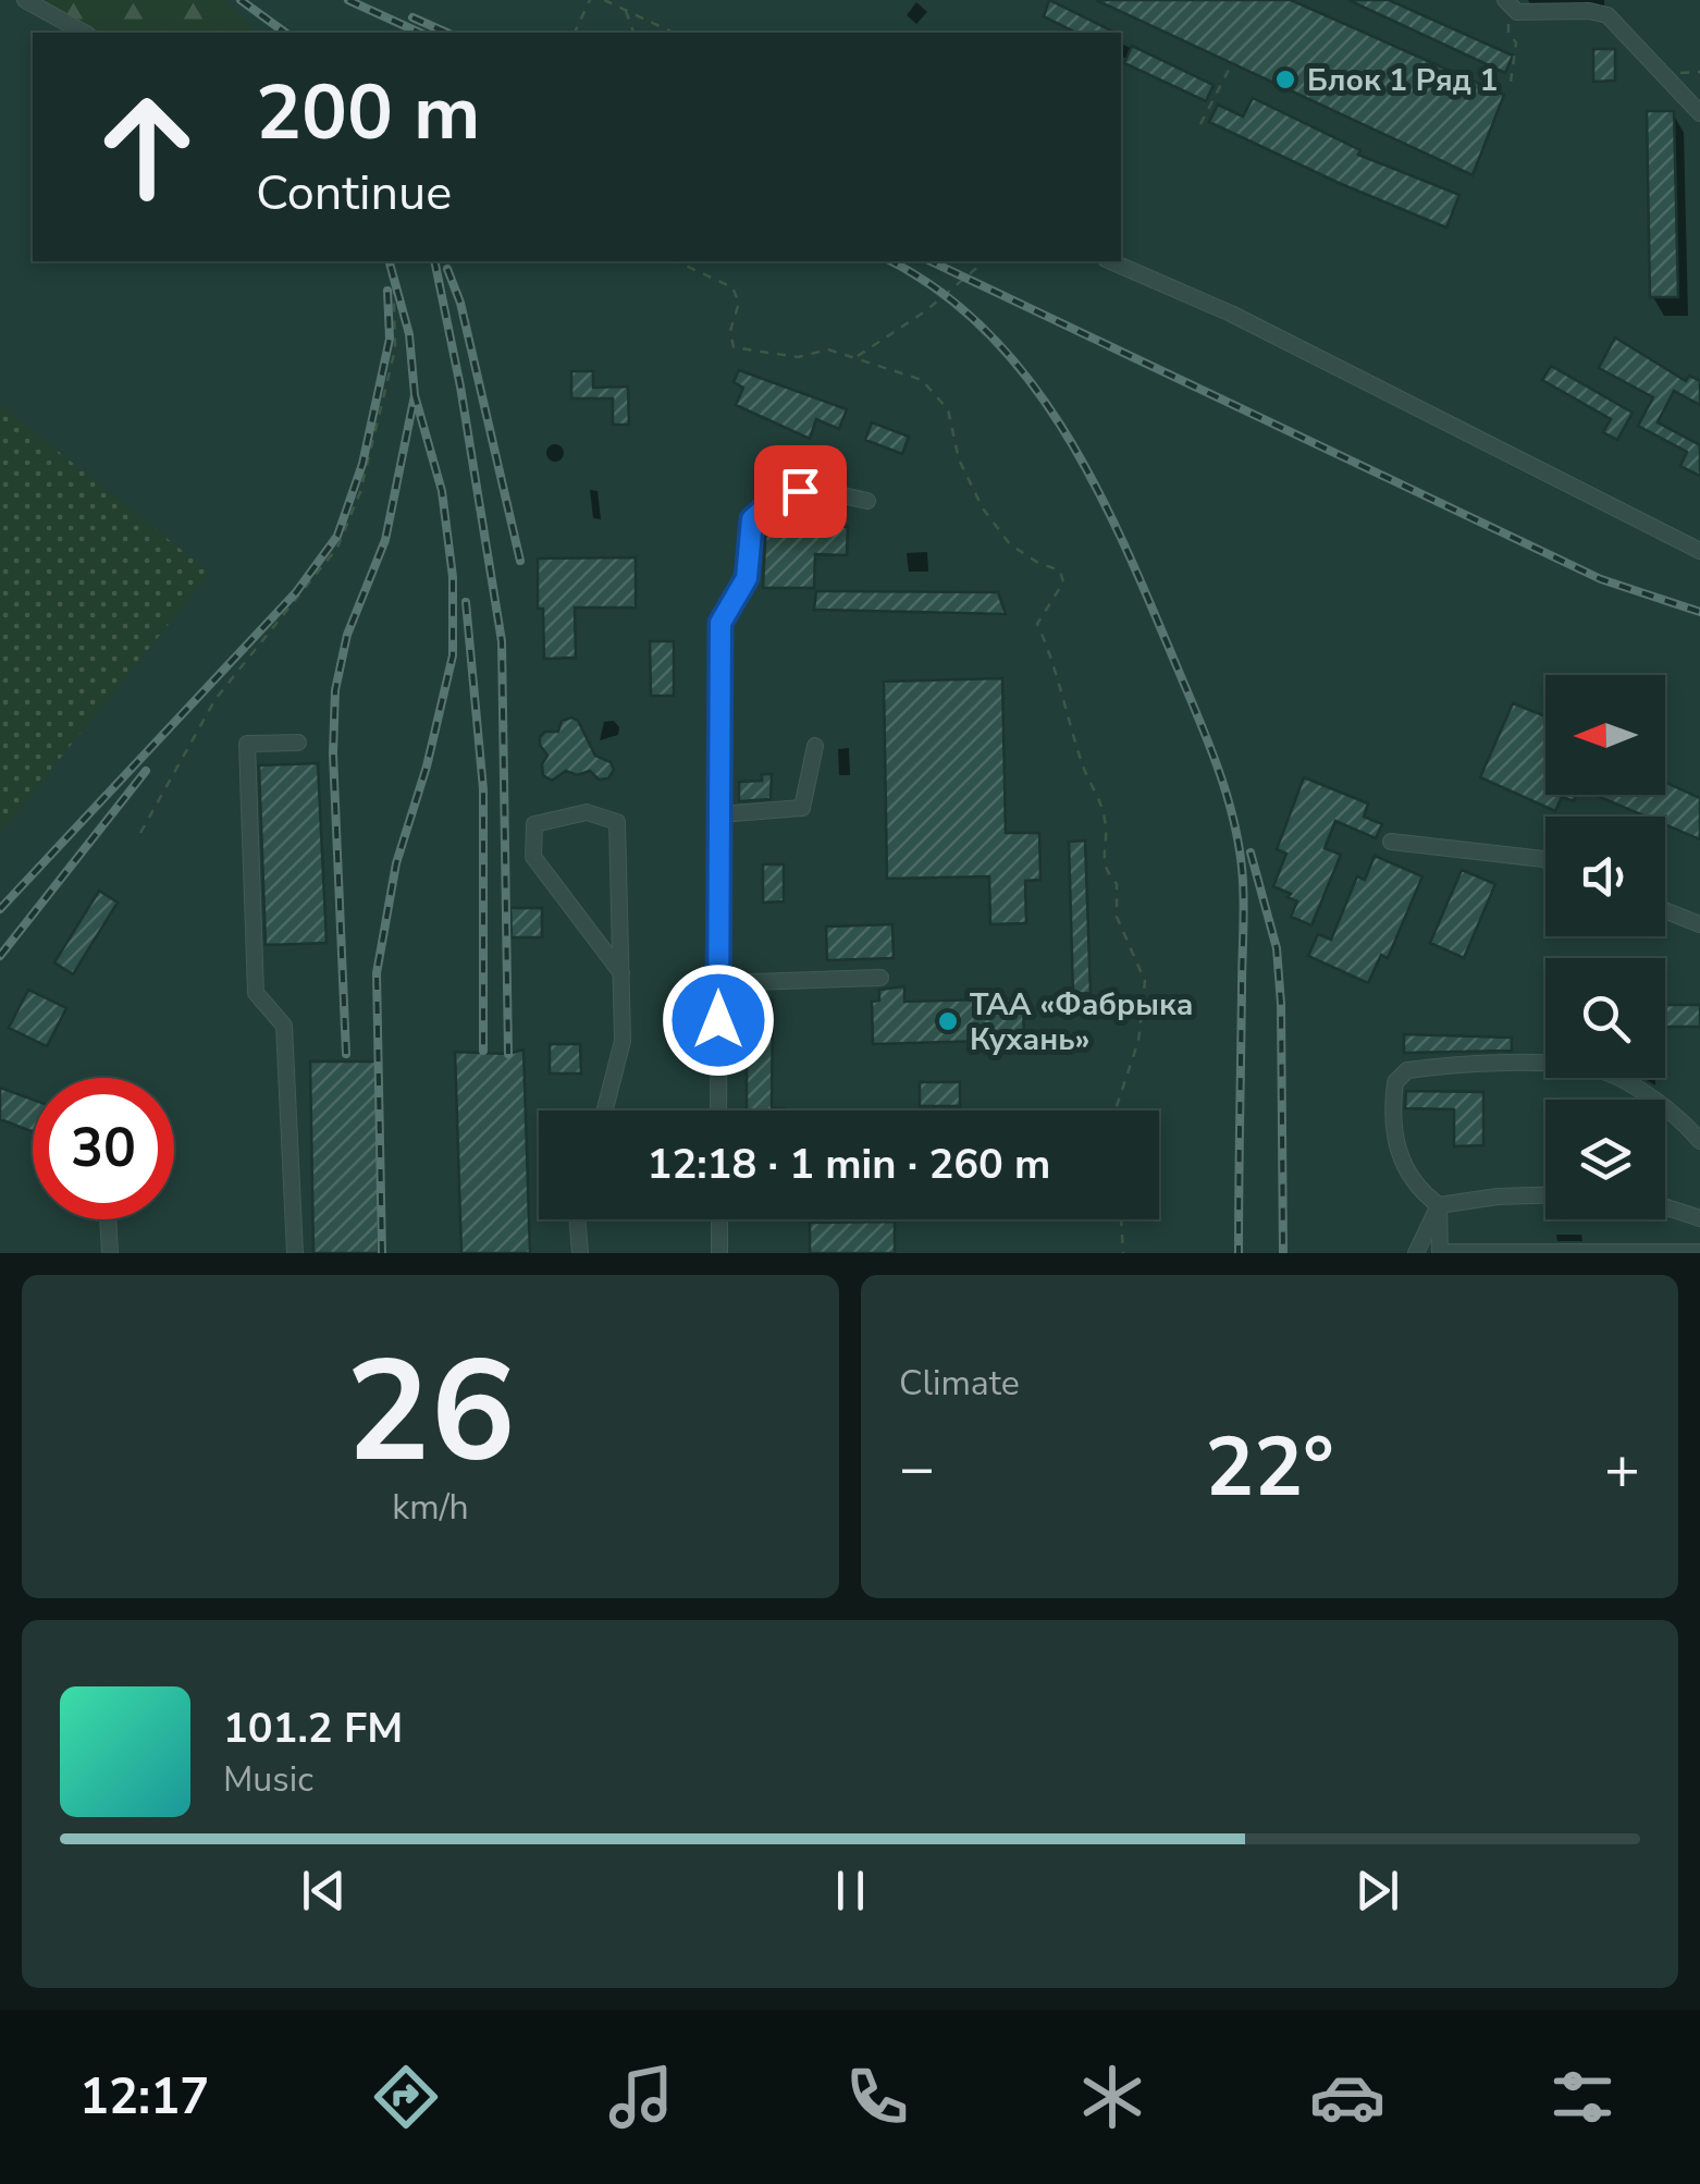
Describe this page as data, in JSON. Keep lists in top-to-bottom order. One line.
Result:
{"places":["Блок 1 Ряд 1","ТАА «Фабрыка Кухань»"],"north":"left","page":{"turn":["200 m","Continue"],"limit":"30","trip":"12:18 · 1 min · 260 m","tile":[["26","km/h"],"Climate"],"heat":["−","22°","+"],"song":["101.2 FM","Music"],"tabs":"12:17"}}
